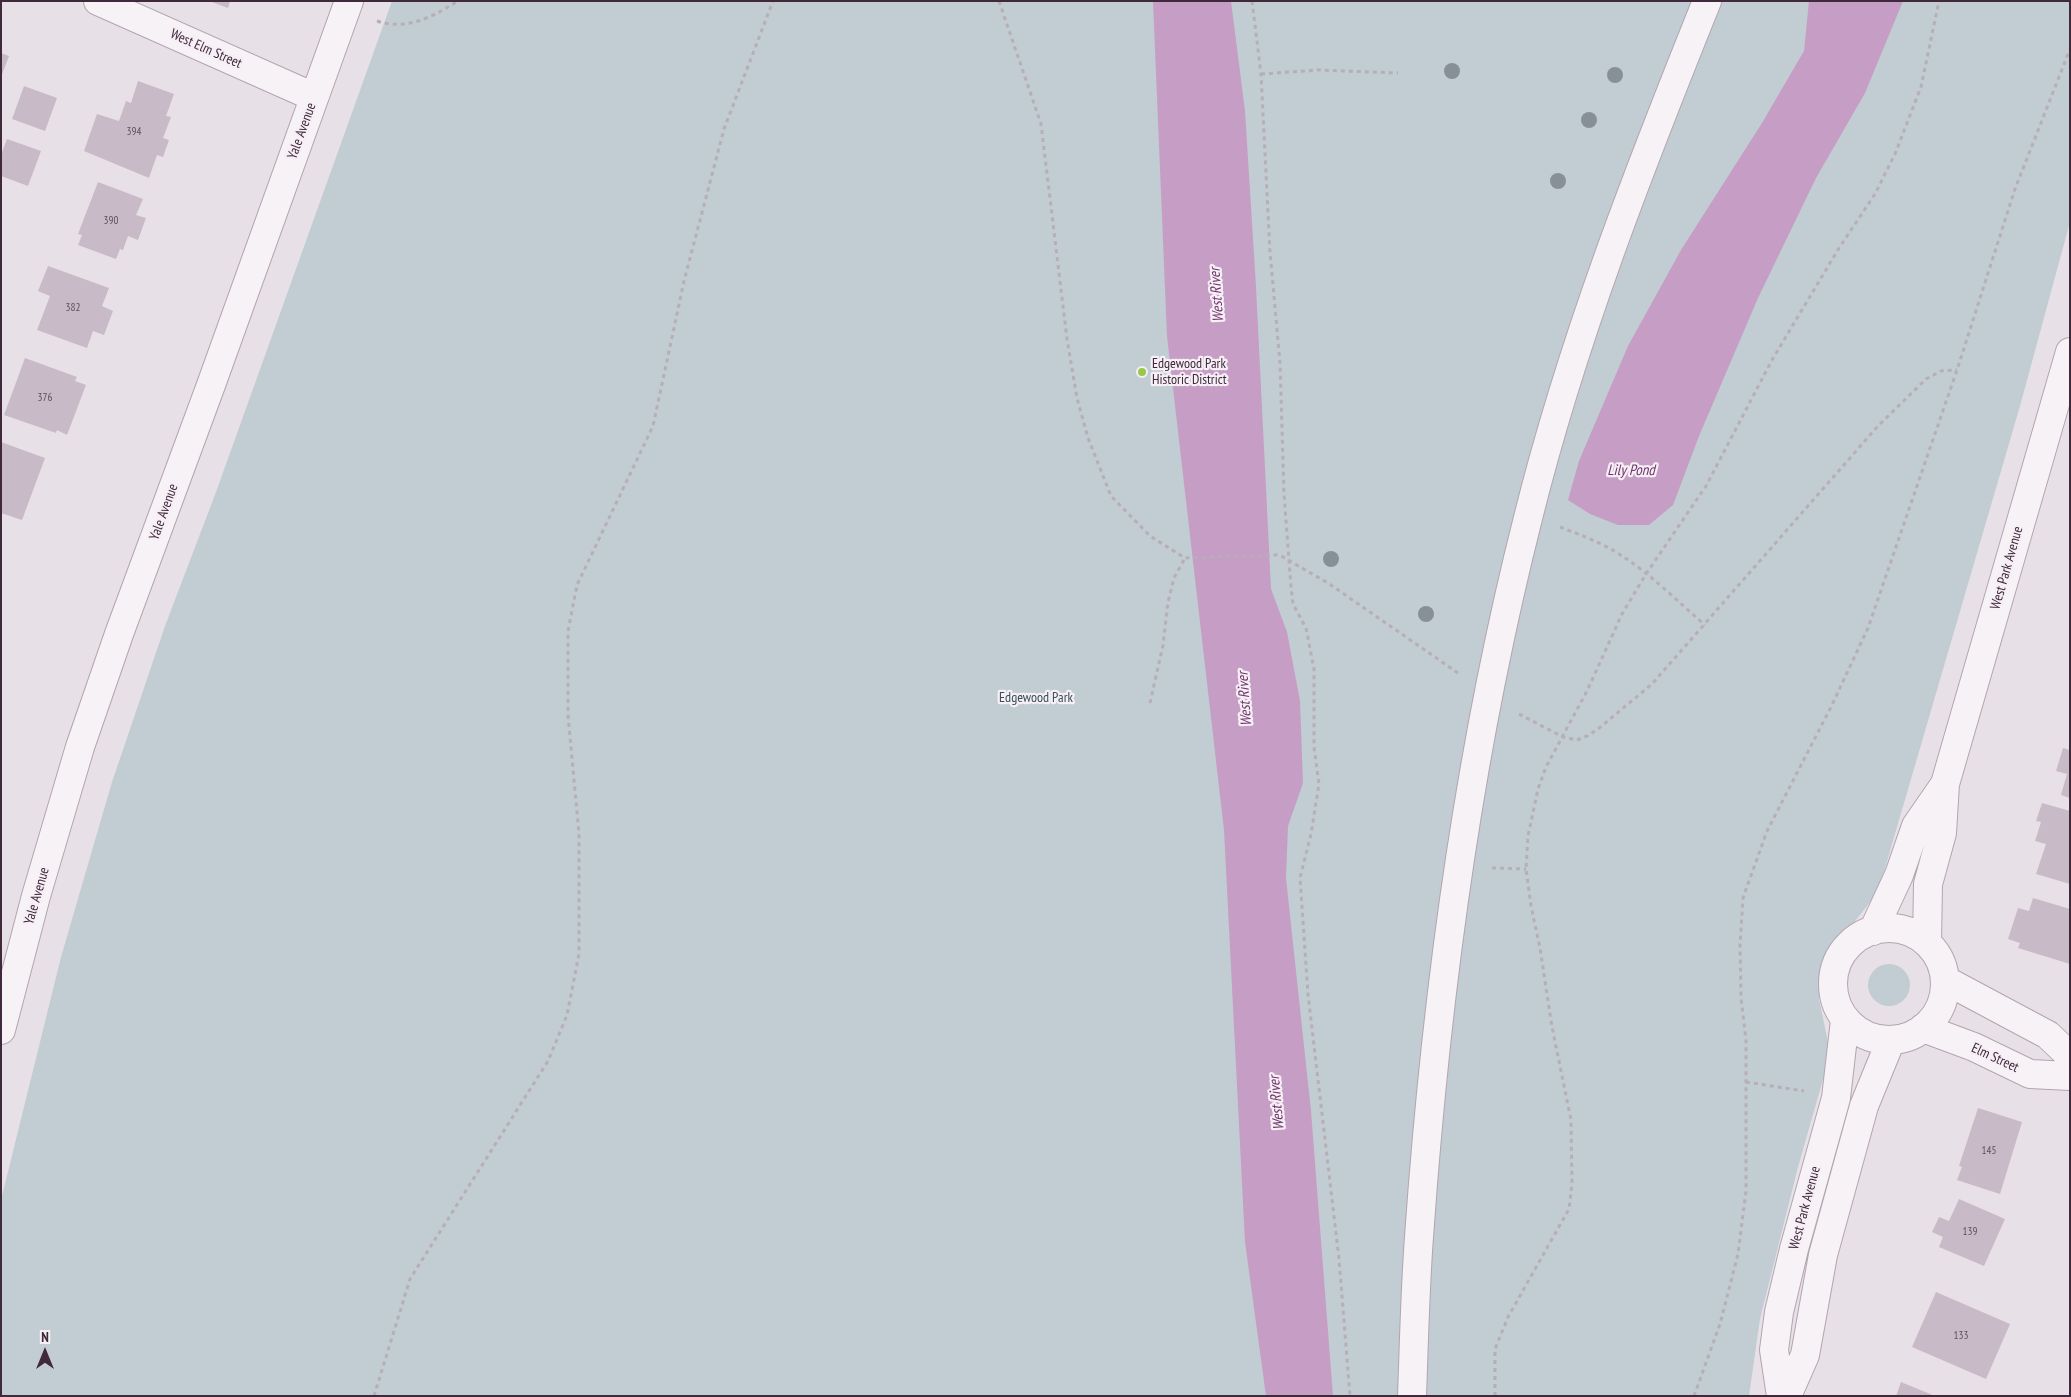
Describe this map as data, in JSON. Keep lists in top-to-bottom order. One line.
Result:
{"streets":{"street":["West Elm Street","Yale Avenue","West Park Avenue","Elm Street"]},"crossings":[["West Elm Street","Yale Avenue"],["West Park Avenue","Elm Street"]],"water":["West River","Lily Pond"],"parks":["Edgewood Park"],"places":["Edgewood Park Historic District"],"house_numbers":["394","390","382","376","145","139","133"],"north":"top"}
